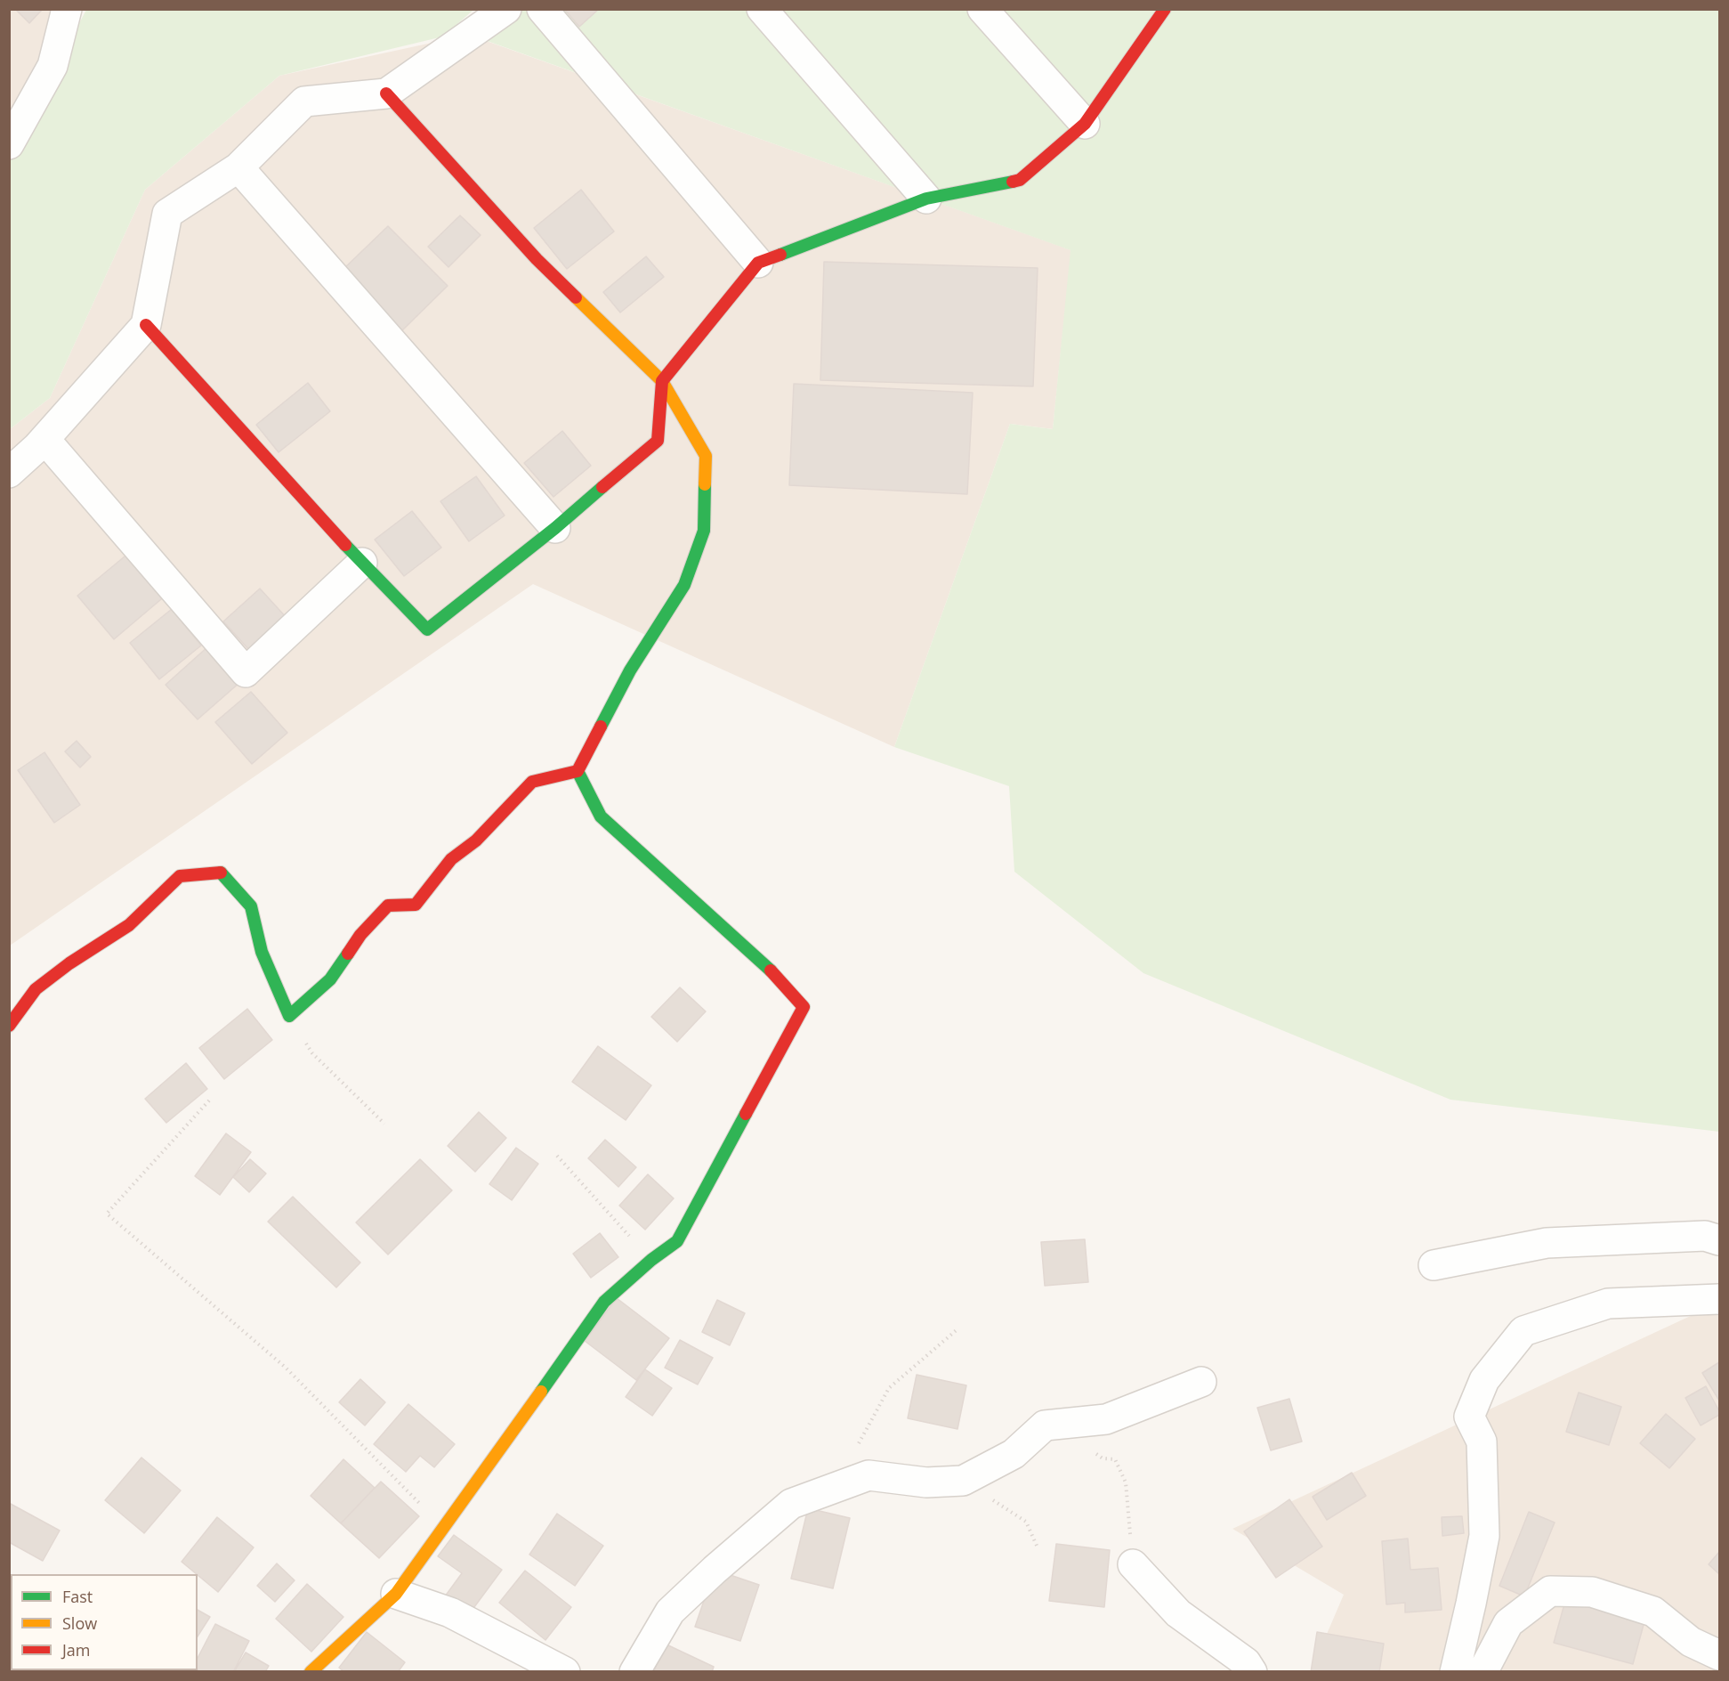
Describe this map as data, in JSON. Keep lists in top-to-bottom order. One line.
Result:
{"legend":["Fast","Slow","Jam"]}
